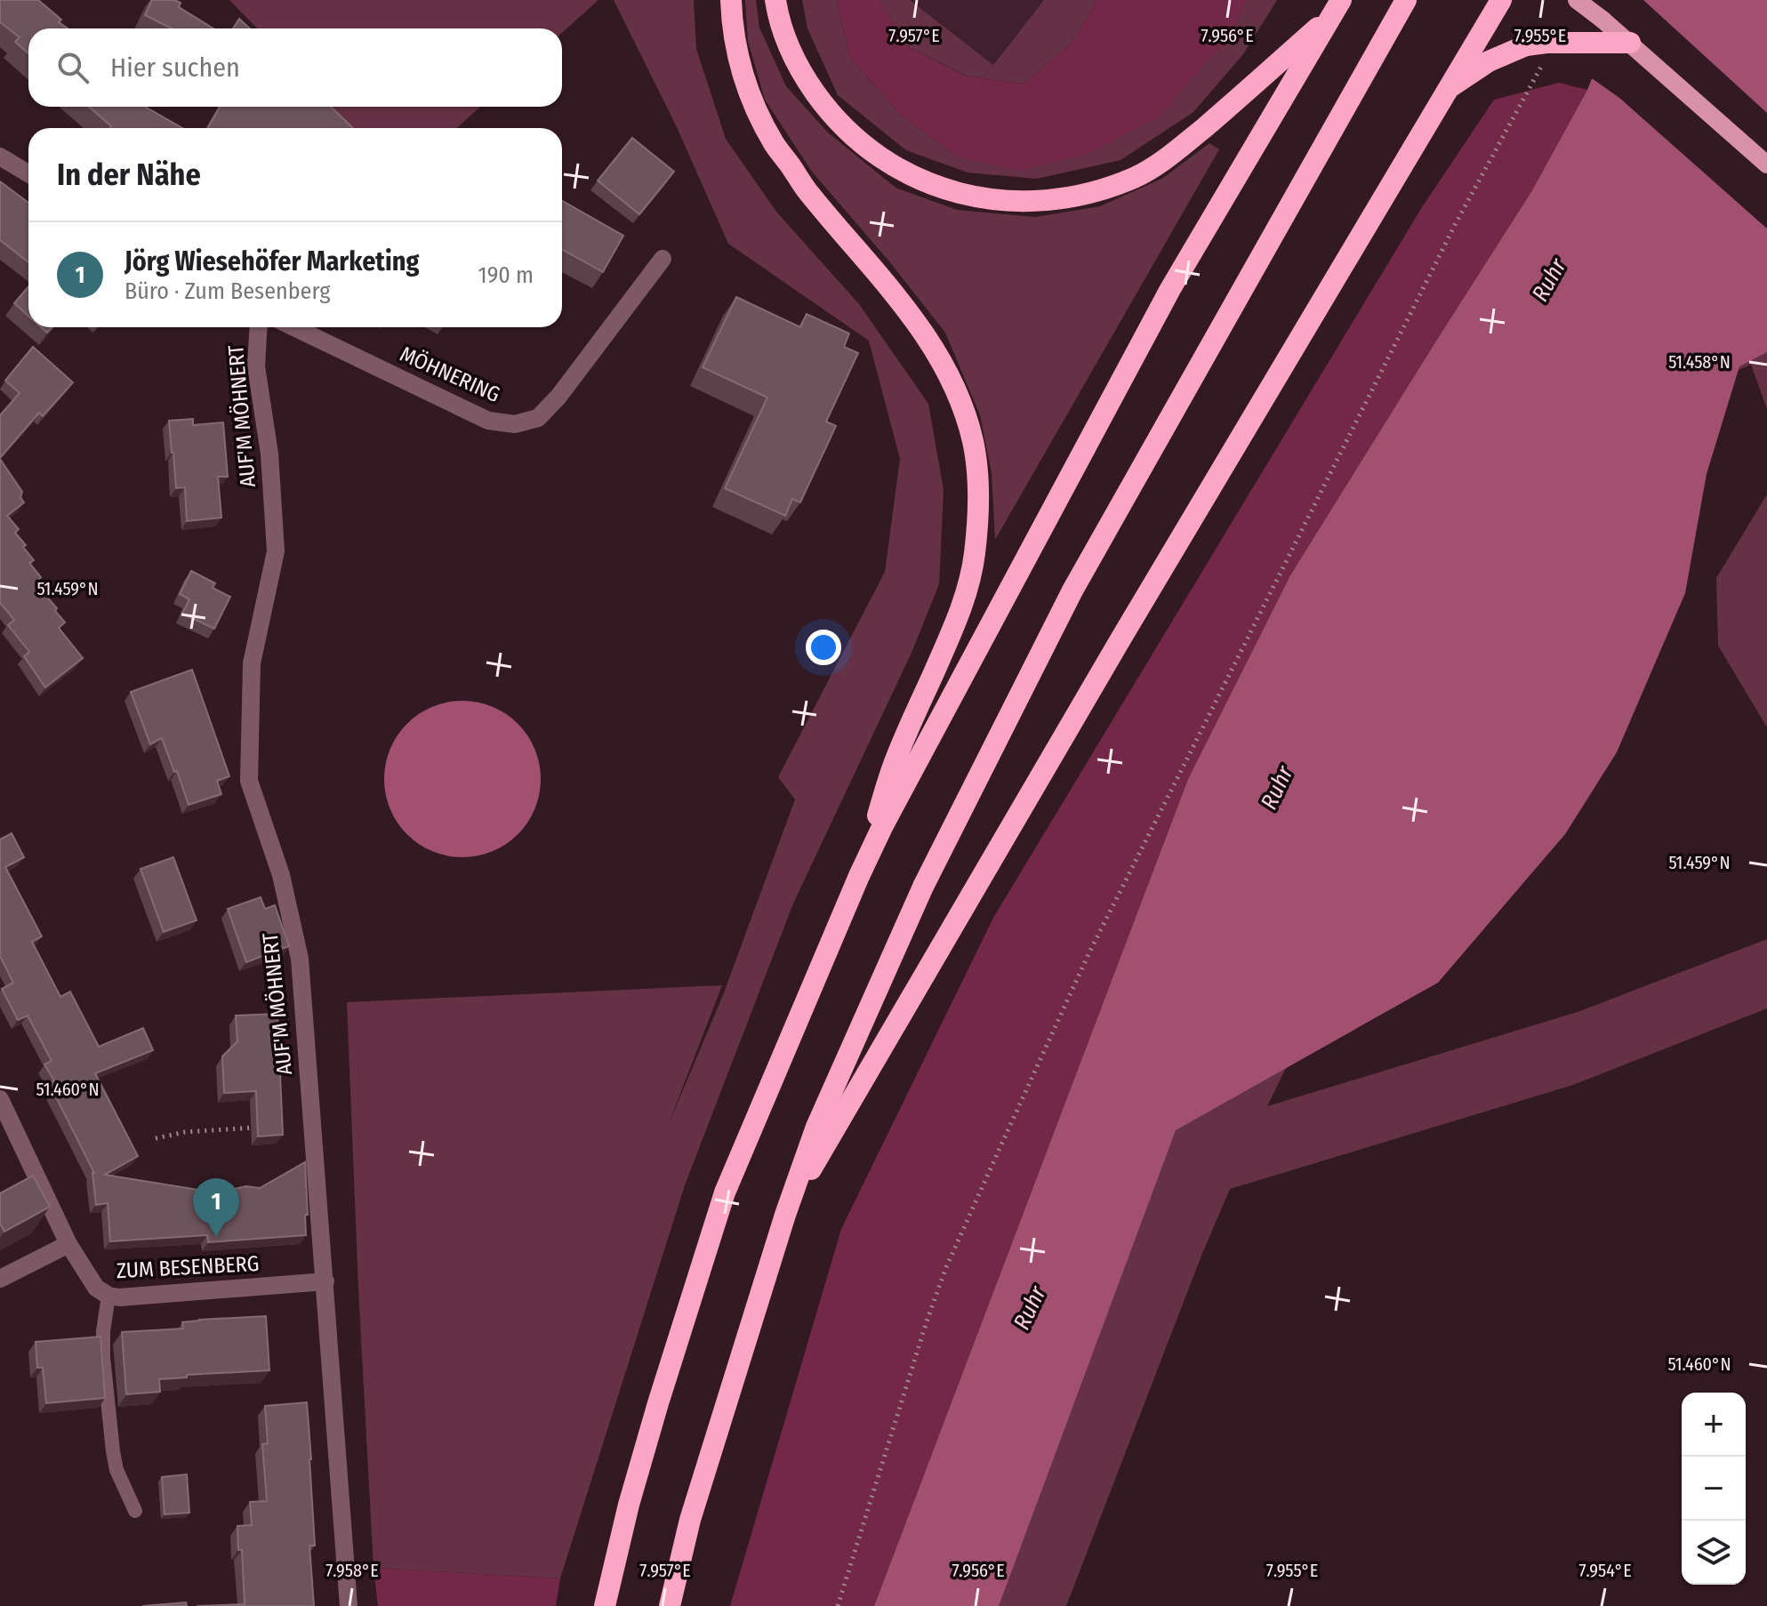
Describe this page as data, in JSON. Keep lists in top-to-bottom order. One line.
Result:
{"streets":{"street":["MÖHNERING","AUF'M MÖHNERT","ZUM BESENBERG"]},"crossings":[["AUF'M MÖHNERT","ZUM BESENBERG"]],"water":["Ruhr"],"page":{"search":"Hier suchen","heading":"In der Nähe","list":[{"mark":"1","name":"Jörg Wiesehöfer Marketing","note":"Büro · Zum Besenberg","value":"190 m"}],"pins":"1","map_buttons":["+","−"]},"coordinates":["7.957°E","7.956°E","7.955°E","51.458°N","51.459°N","51.460°N","7.958°E","7.954°E"]}
